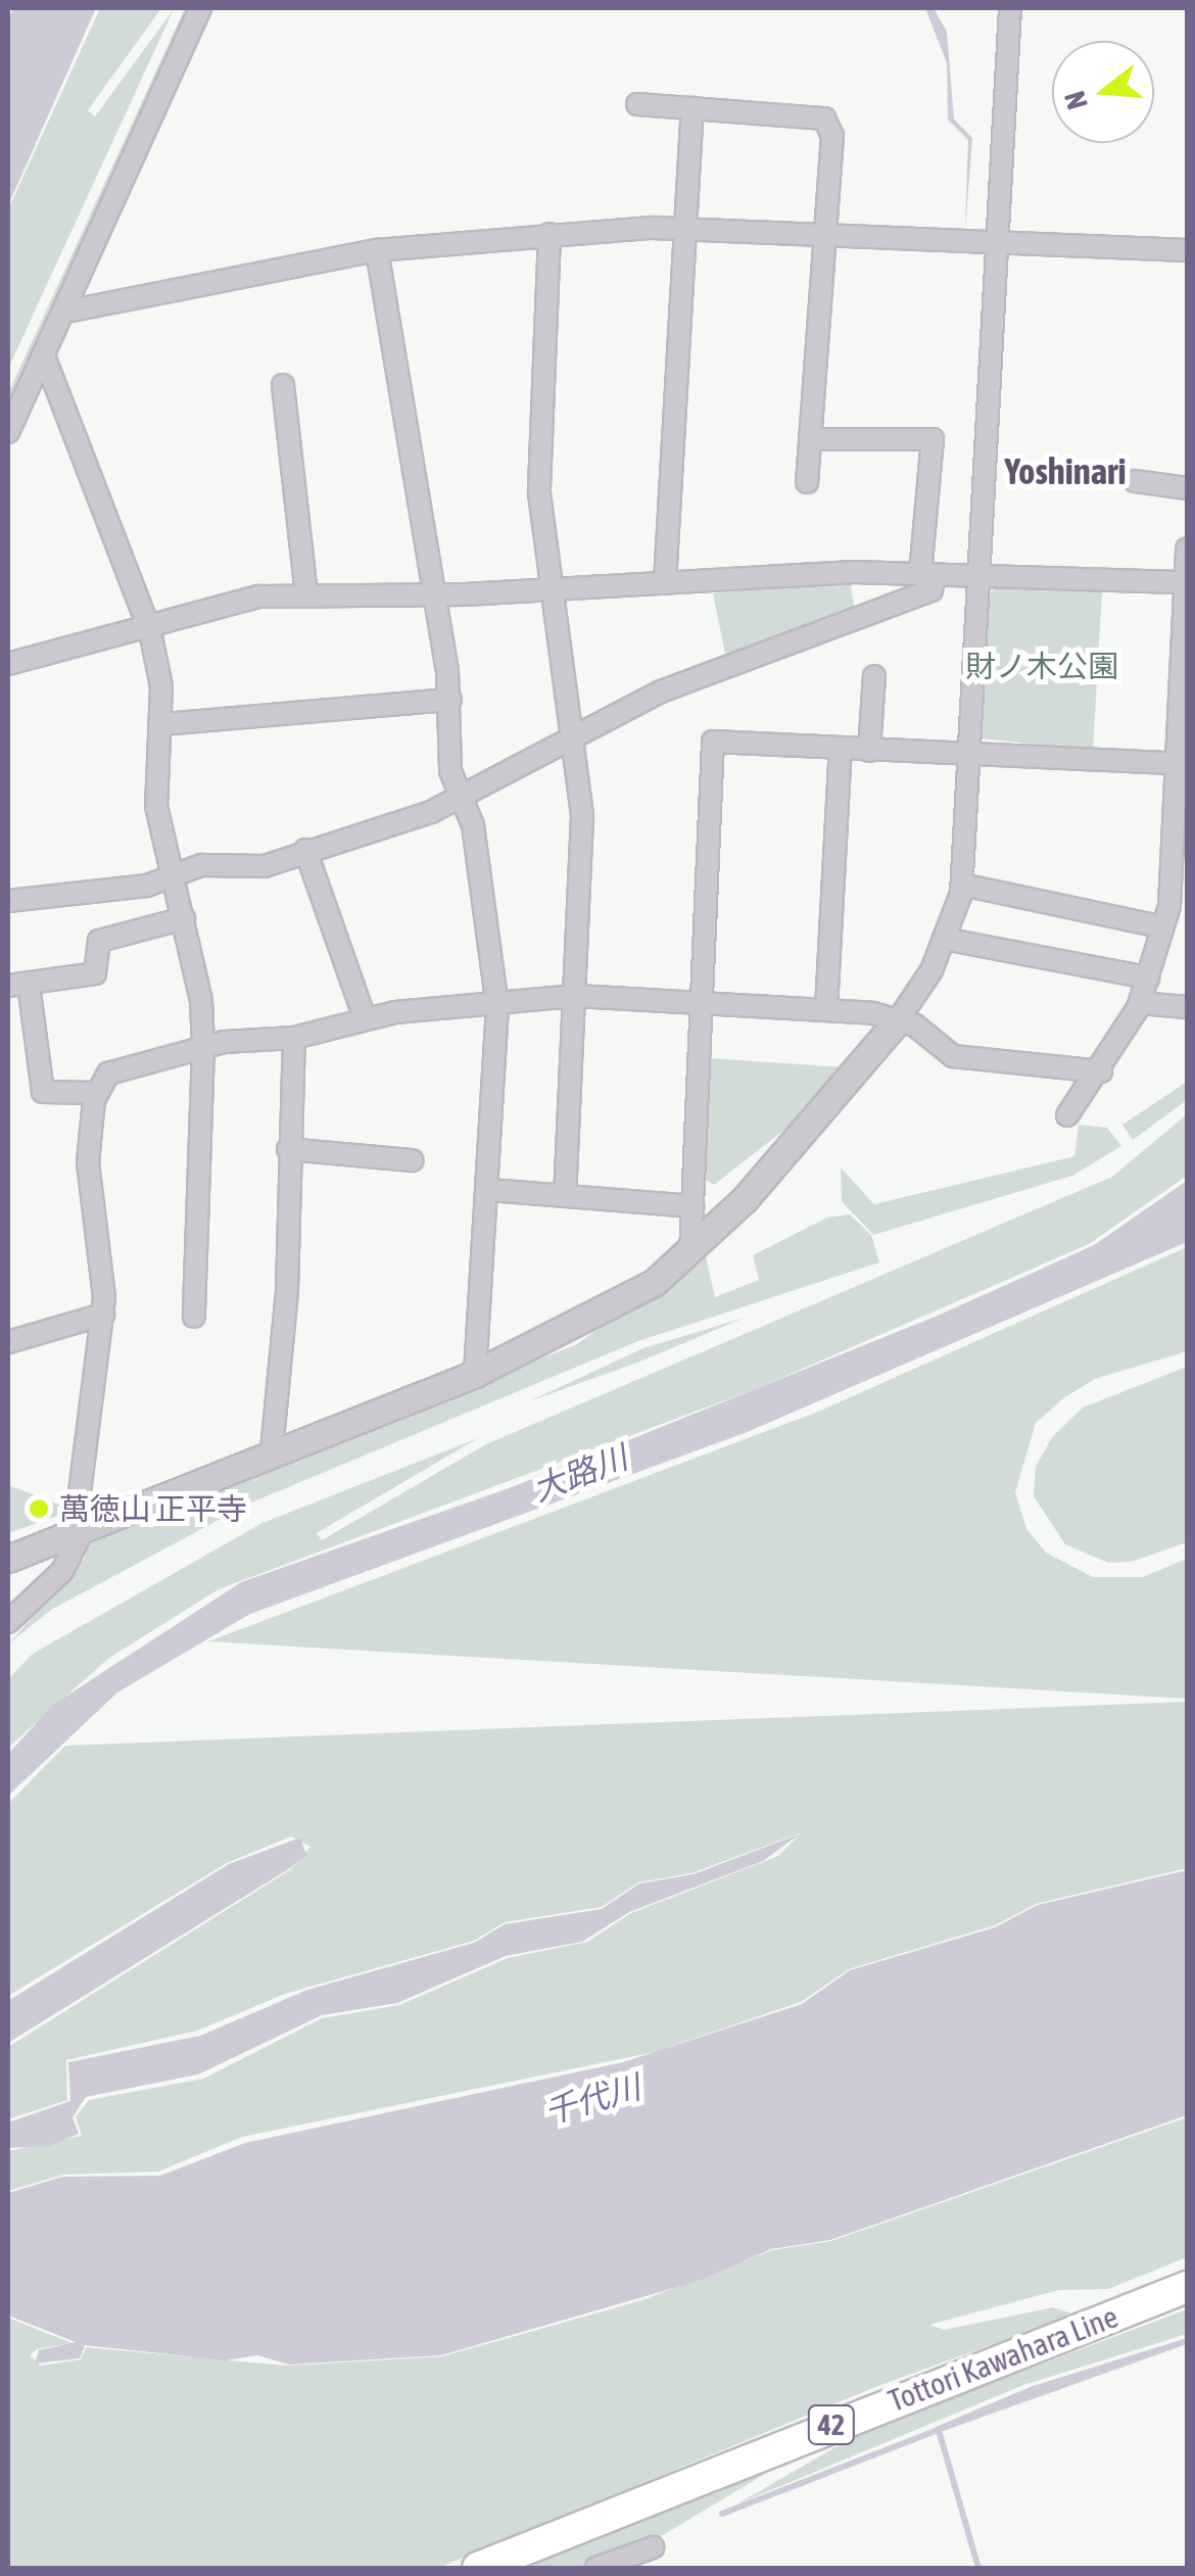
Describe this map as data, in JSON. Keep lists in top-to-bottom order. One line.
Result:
{"streets":{"main road":["Tottori Kawahara Line","42"]},"districts":["Yoshinari"],"water":["大路川","千代川"],"parks":["財ノ木公園"],"places":["萬徳山 正平寺"],"north":"left"}
